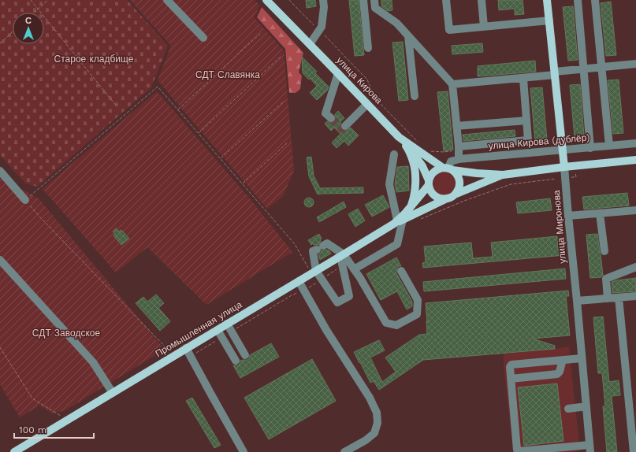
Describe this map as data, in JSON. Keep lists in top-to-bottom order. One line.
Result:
{"streets":{"main road":["улица Кирова","улица Миронова","Промышленная улица"],"street":["улица Кирова (дублёр)"]},"crossings":[["улица Кирова","улица Миронова"],["улица Кирова (дублёр)","улица Миронова"]],"parks":["Старое кладбище","СДТ Славянка","СДТ Заводское"],"scale_bar":"100 m","north":"top"}
